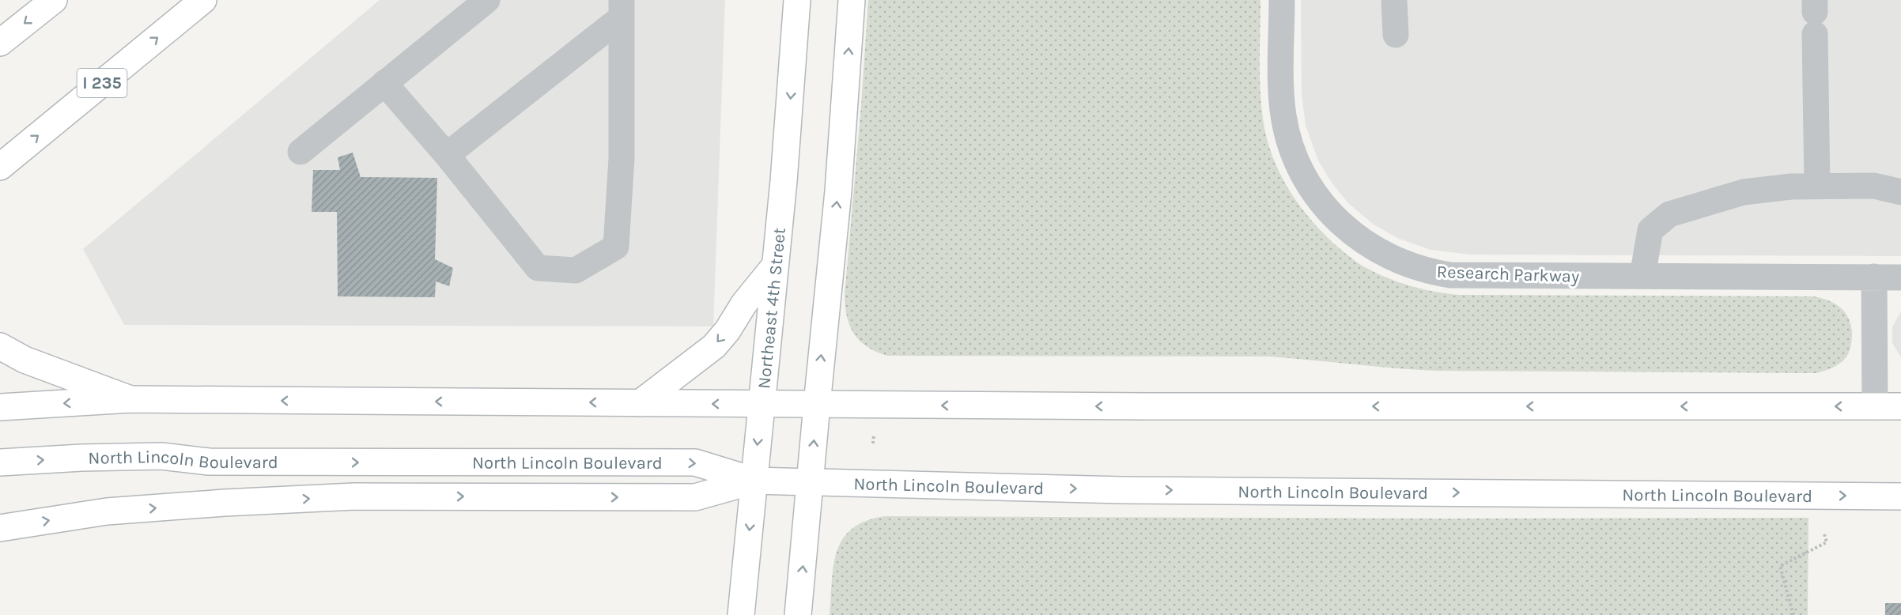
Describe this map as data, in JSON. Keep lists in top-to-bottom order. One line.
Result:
{"streets":{"main road":["I 235","Northeast 4th Street","North Lincoln Boulevard"],"street":["Research Parkway"]},"crossings":[["Northeast 4th Street","North Lincoln Boulevard"]]}
